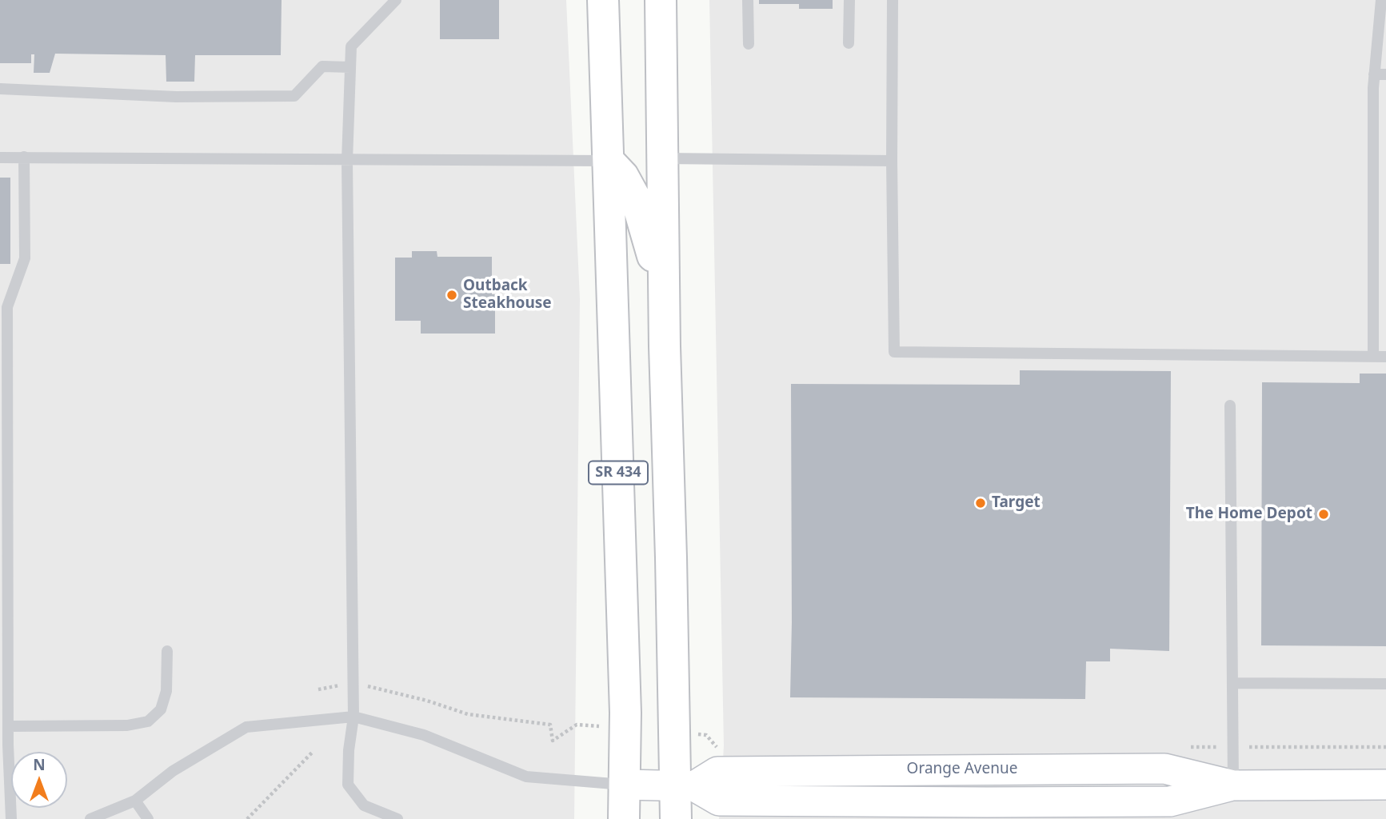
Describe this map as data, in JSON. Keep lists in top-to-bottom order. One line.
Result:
{"streets":{"main road":["SR 434"],"street":["Orange Avenue"]},"crossings":[["SR 434","Orange Avenue"]],"places":["Outback Steakhouse","Target","The Home Depot"],"north":"top"}
